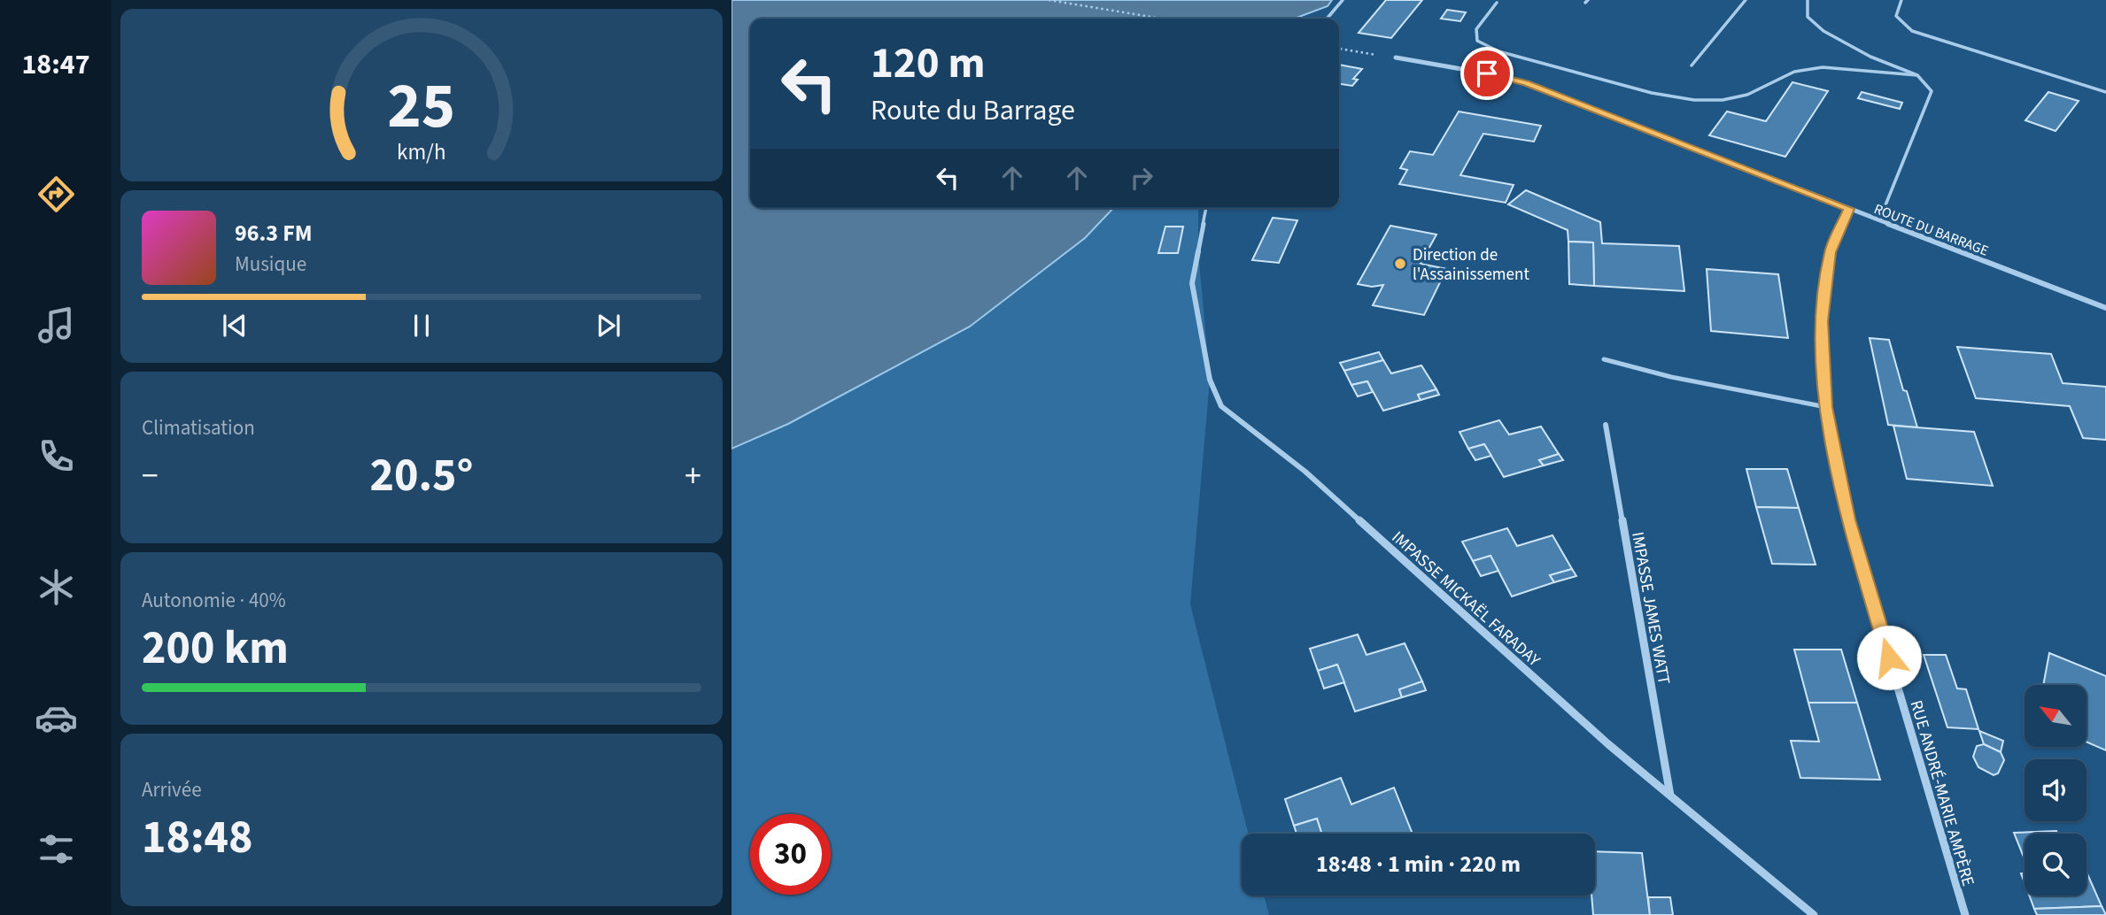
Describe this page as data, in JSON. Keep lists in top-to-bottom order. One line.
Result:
{"streets":{"street":["ROUTE DU BARRAGE","IMPASSE MICKAËL FARADAY","IMPASSE JAMES WATT","RUE ANDRÉ-MARIE AMPÈRE"]},"crossings":[["ROUTE DU BARRAGE","RUE ANDRÉ-MARIE AMPÈRE"],["IMPASSE MICKAËL FARADAY","IMPASSE JAMES WATT"]],"places":["Direction de l'Assainissement"],"north":"top left","page":{"tabs":"18:47","turn":["120 m","Route du Barrage"],"song":["96.3 FM","Musique"],"tile":["Climatisation",["Autonomie · 40%","200 km"],["Arrivée","18:48"]],"heat":["−","20.5°","+"],"limit":"30","trip":"18:48 · 1 min · 220 m","gauge":["25","km/h"]}}
